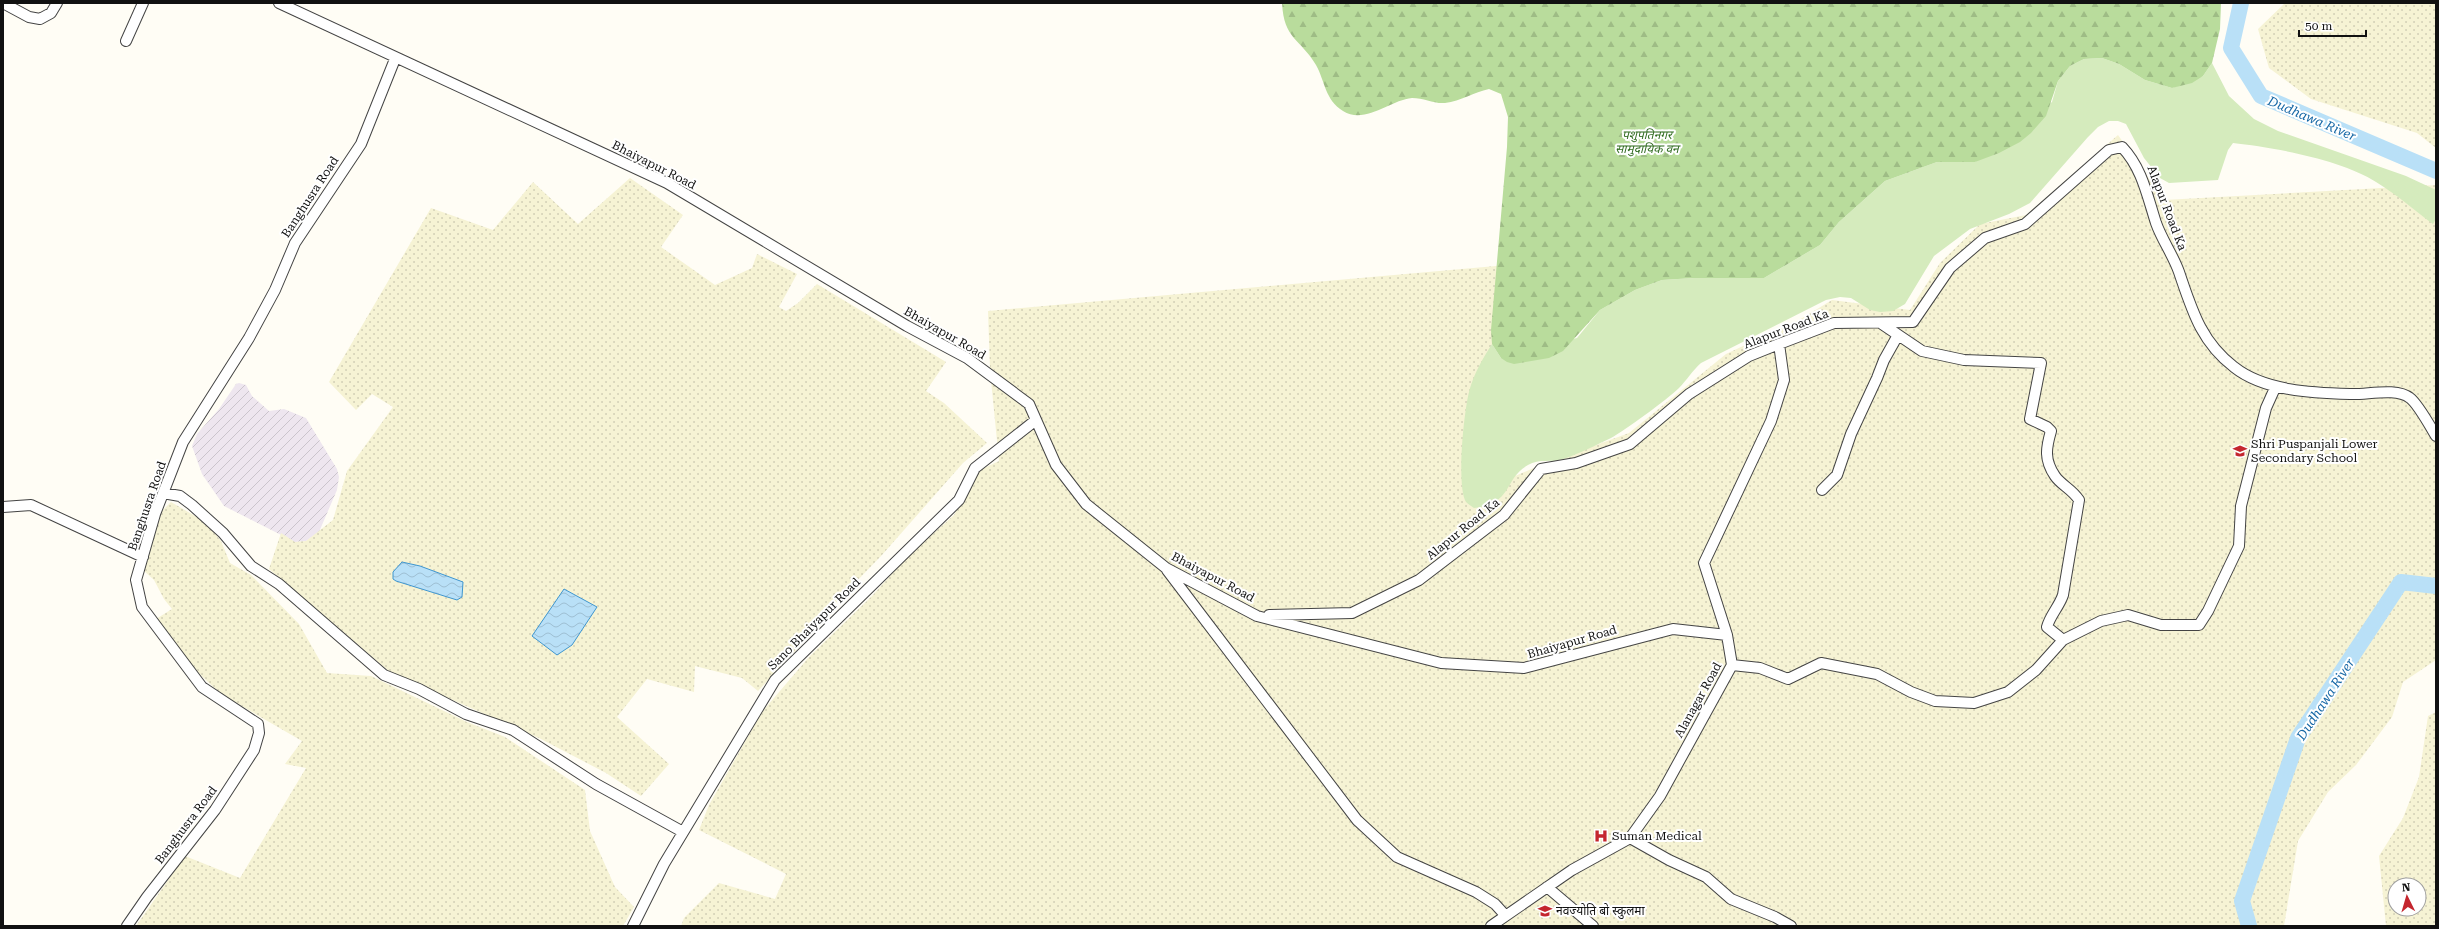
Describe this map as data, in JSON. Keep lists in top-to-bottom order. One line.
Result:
{"streets":{"street":["Bhaiyapur Road","Banghusra Road","Alapur Road Ka","Sano Bhaiyapur Road","Alanagar Road"]},"crossings":[["Bhaiyapur Road","Banghusra Road"],["Bhaiyapur Road","Alapur Road Ka"],["Bhaiyapur Road","Sano Bhaiyapur Road"],["Bhaiyapur Road","Alanagar Road"],["Alapur Road Ka","Alanagar Road"]],"water":["Dudhawa River"],"parks":["पशुपतिनगर सामुदायिक वन"],"places":{"school or university":["Shri Puspanjali Lower Secondary School","नवज्याेति बाे स्कुलमा"],"hospital":["Suman Medical"]},"scale_bar":"50 m","north":"top"}
